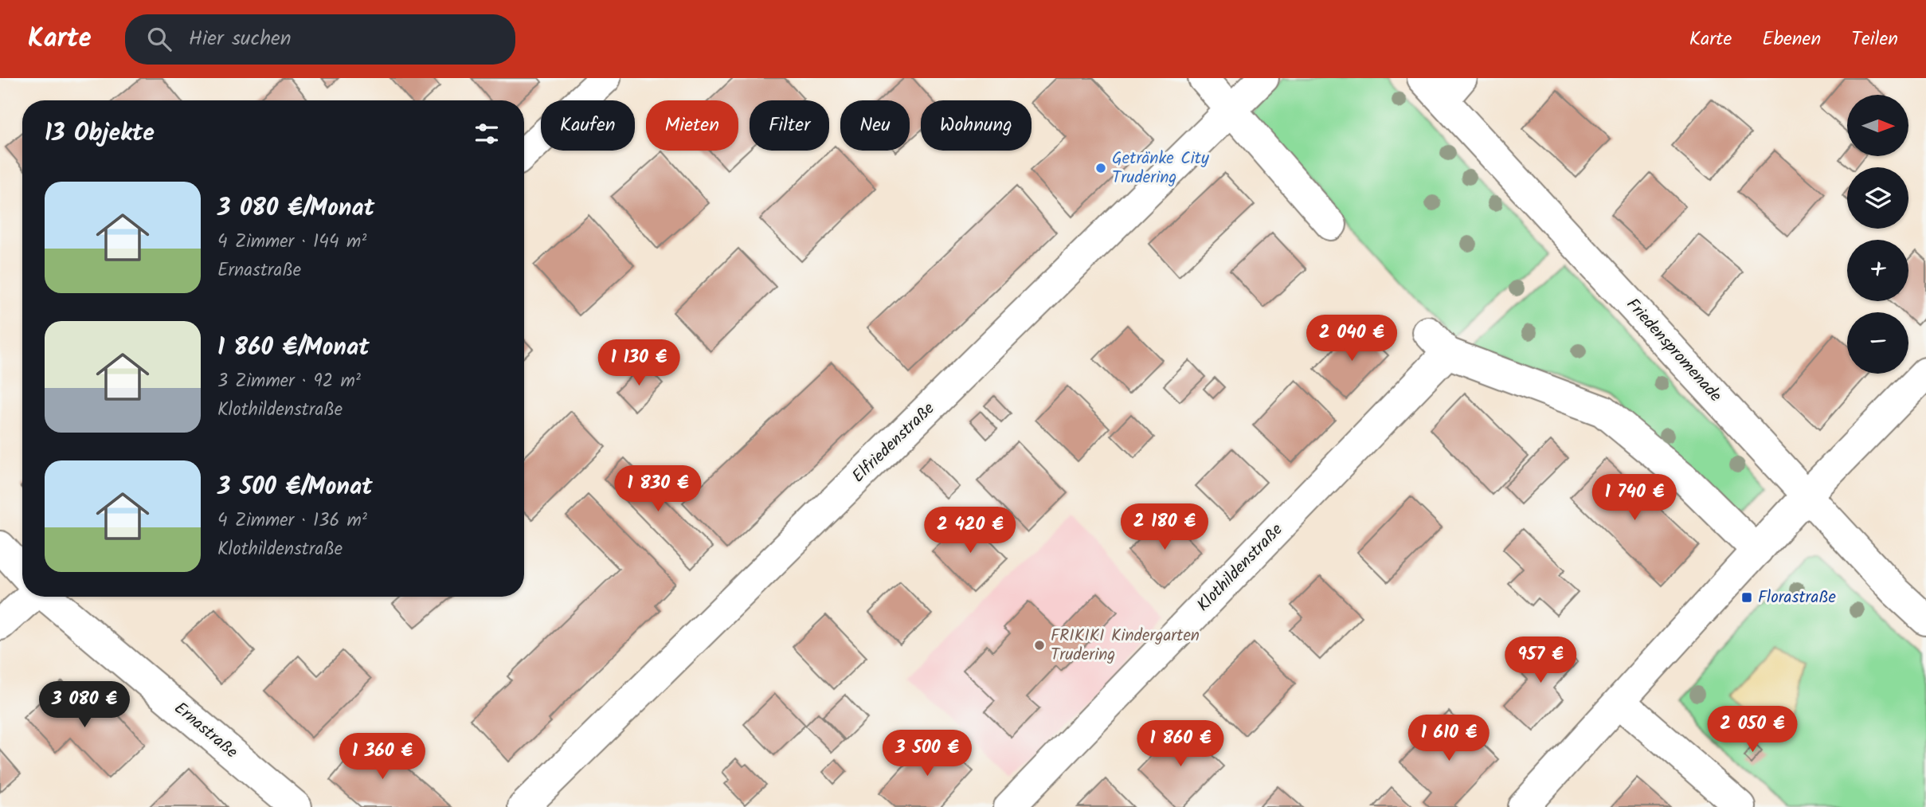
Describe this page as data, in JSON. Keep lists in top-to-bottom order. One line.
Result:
{"streets":{"street":["Friedenspromenade","Elfriedenstraße","Klothildenstraße","Ernastraße"]},"places":{"other":["Getränke City Trudering","FRIKIKI Kindergarten Trudering"],"transit":["Florastraße"]},"north":"right","page":{"header":"Karte","search":"Hier suchen","nav":["Karte","Ebenen","Teilen"],"map_buttons":["+","−"],"chip":["Kaufen","Mieten","Filter","Neu","Wohnung"],"heading":"13 Objekte","list":[{"name":"3 080 €/Monat","note":"4 Zimmer · 144 m² · Ernastraße"},{"name":"1 860 €/Monat","note":"3 Zimmer · 92 m² · Klothildenstraße"},{"name":"3 500 €/Monat","note":"4 Zimmer · 136 m² · Klothildenstraße"}],"price":["2 040 €","1 130 €","1 830 €","1 740 €","2 180 €","2 420 €","957 €","3 080 €","2 050 €","1 610 €","1 860 €","3 500 €","1 360 €"]}}
